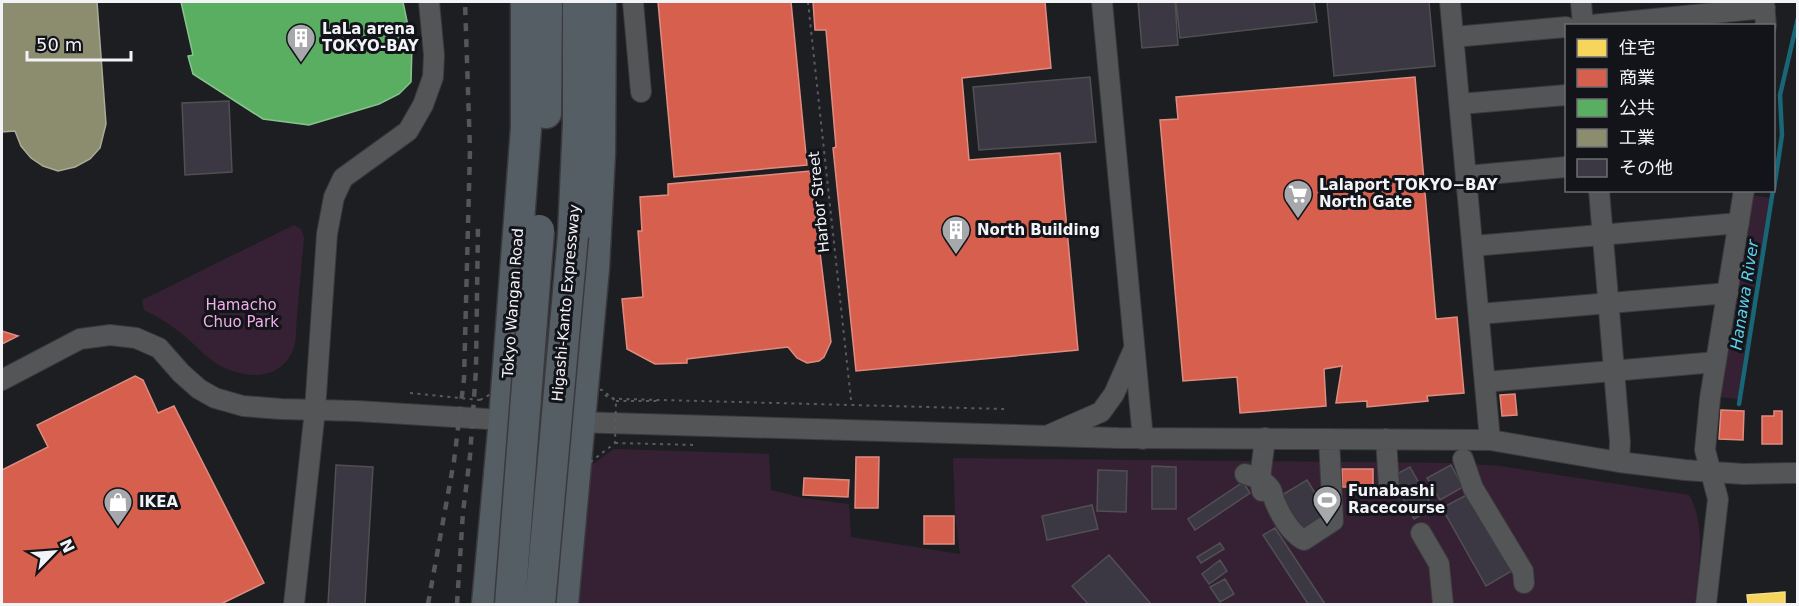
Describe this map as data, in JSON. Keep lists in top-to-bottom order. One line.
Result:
{"streets":{"highway":["Tokyo Wangan Road","Higashi-Kanto Expressway"],"path":["Harbor Street"]},"water":["Hanawa River"],"parks":["Hamacho Chuo Park"],"places":{"building":["LaLa arena TOKYO-BAY","North Building"],"supermarket":["Lalaport TOKYO−BAY North Gate"],"sports":["Funabashi Racecourse"],"shop":["IKEA"]},"legend":["住宅","商業","公共","工業","その他"],"scale_bar":"50 m","north":"top right"}
